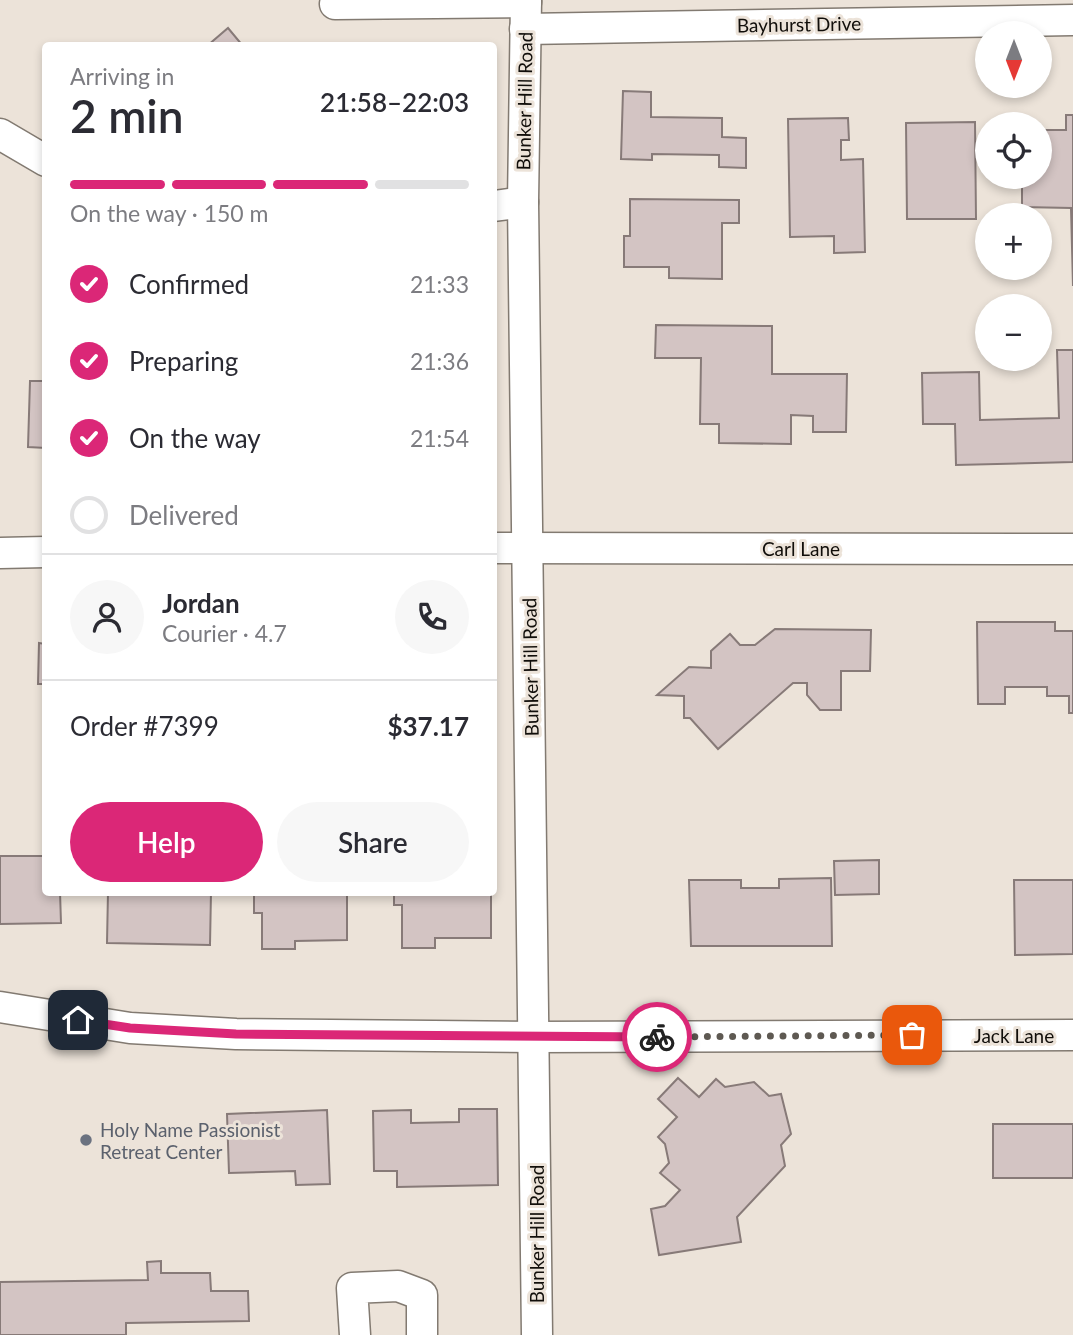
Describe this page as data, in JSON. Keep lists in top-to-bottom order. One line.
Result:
{"streets":{"street":["Bayhurst Drive","Bunker Hill Road","Carl Lane","Jack Lane"]},"crossings":[["Bayhurst Drive","Bunker Hill Road"],["Bunker Hill Road","Carl Lane"],["Bunker Hill Road","Jack Lane"]],"places":["Holy Name Passionist Retreat Center"],"north":"bottom","page":{"map_buttons":["+","−"],"heading":["2 min","Arriving in","21:58–22:03"],"panel":["Jordan","Courier · 4.7","Order #7399","$37.17"],"bar":"On the way · 150 m","list":[["Confirmed","21:33"],["Preparing","21:36"],["On the way","21:54"],"Delivered"],"buttons":["Help","Share"]}}
